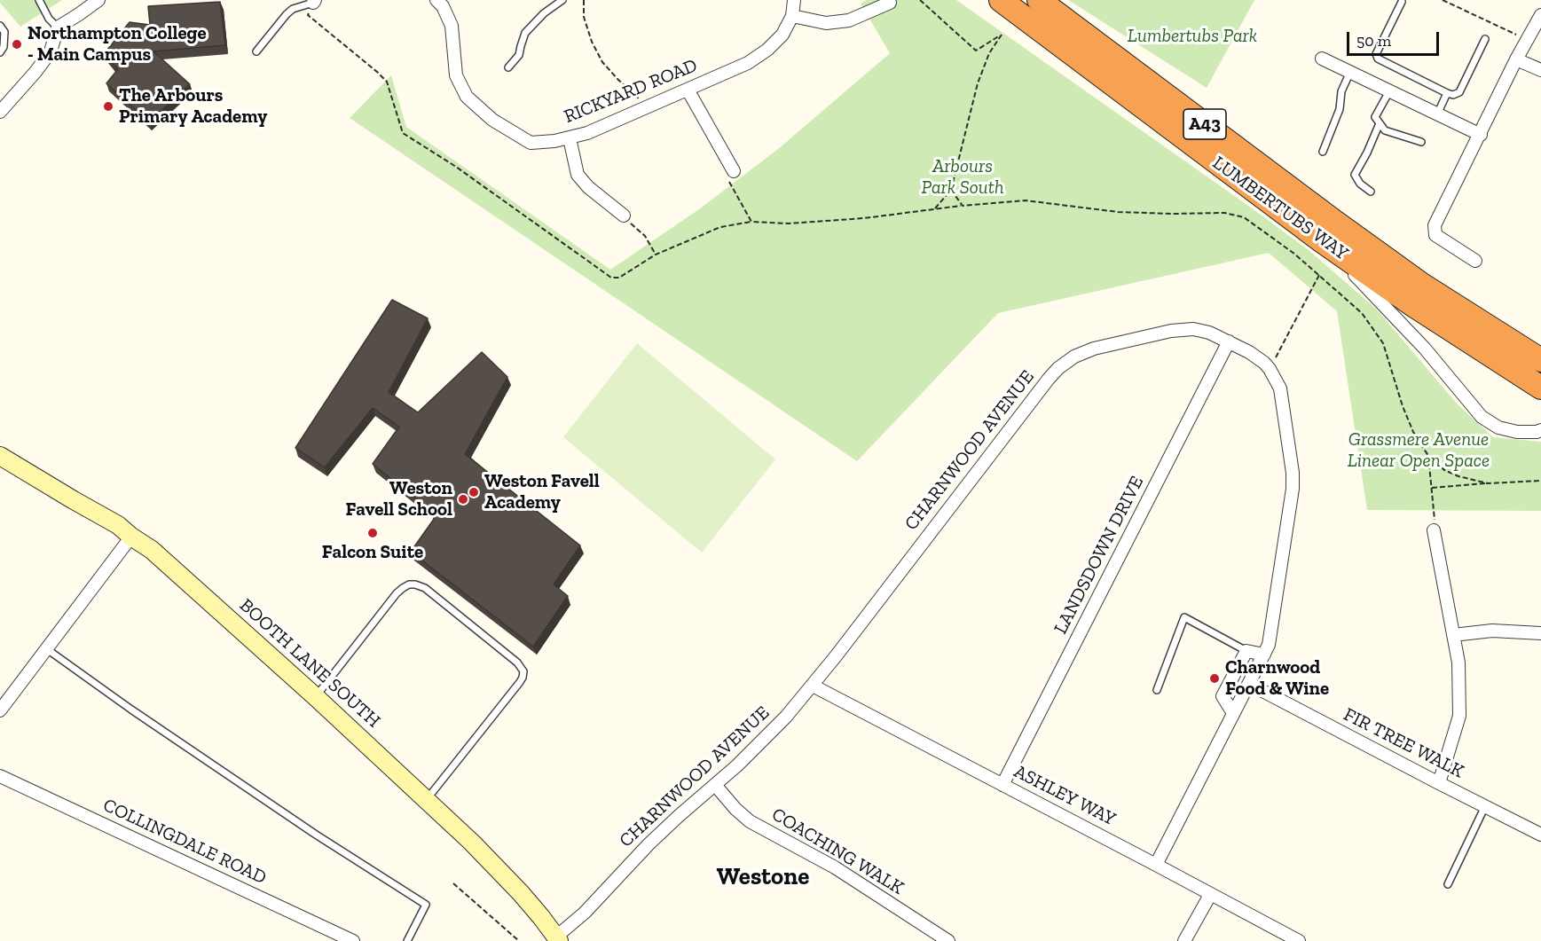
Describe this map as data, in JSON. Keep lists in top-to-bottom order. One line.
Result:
{"streets":{"highway":["A43","LUMBERTUBS WAY"],"street":["RICKYARD ROAD","CHARNWOOD AVENUE","LANDSDOWN DRIVE","BOOTH LANE SOUTH","FIR TREE WALK","ASHLEY WAY","COLLINGDALE ROAD","COACHING WALK"]},"crossings":[["CHARNWOOD AVENUE","LANDSDOWN DRIVE"],["CHARNWOOD AVENUE","BOOTH LANE SOUTH"],["CHARNWOOD AVENUE","FIR TREE WALK"],["CHARNWOOD AVENUE","ASHLEY WAY"],["CHARNWOOD AVENUE","COACHING WALK"],["LANDSDOWN DRIVE","ASHLEY WAY"]],"districts":["Westone"],"parks":["Lumbertubs Park","Arbours Park South","Grassmere Avenue Linear Open Space"],"places":["Northampton College - Main Campus","The Arbours Primary Academy","Weston Favell Academy","Weston Favell School","Falcon Suite","Charnwood Food & Wine"],"scale_bar":"50 m"}
